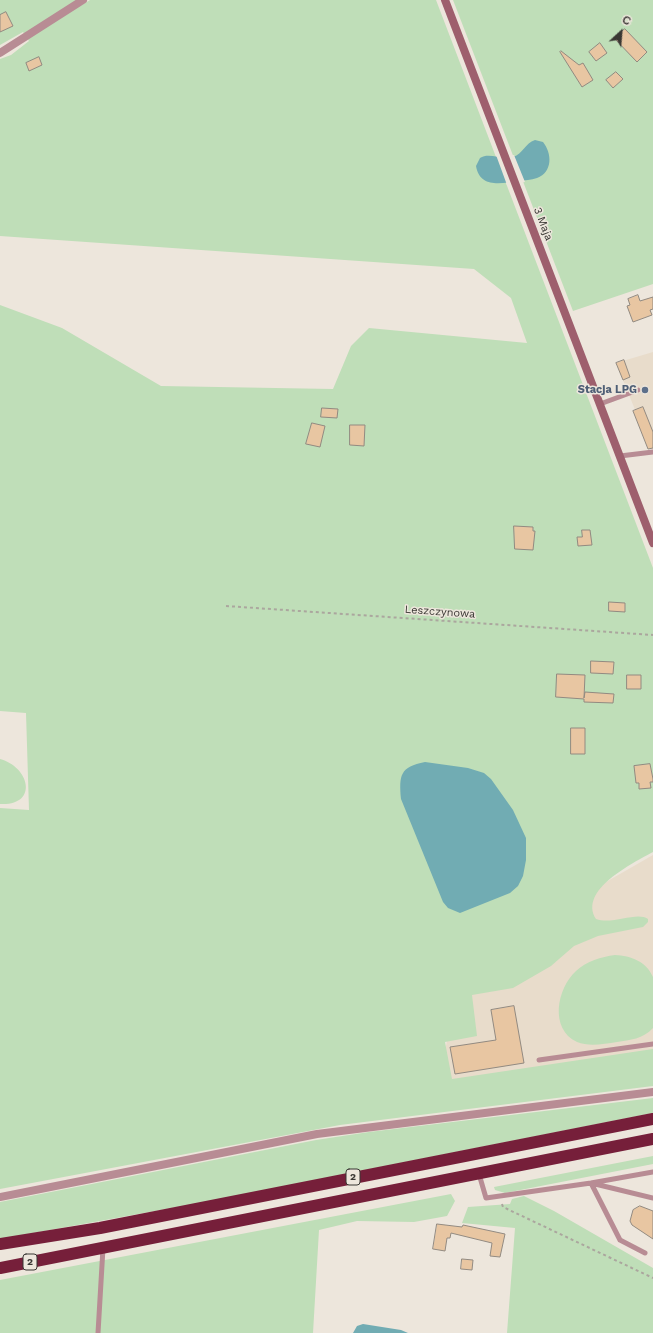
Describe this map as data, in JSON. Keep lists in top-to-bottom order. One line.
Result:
{"streets":{"highway":["2"],"street":["3 Maja"],"path":["Leszczynowa"]},"places":["Stacja LPG"],"north":"top right"}
